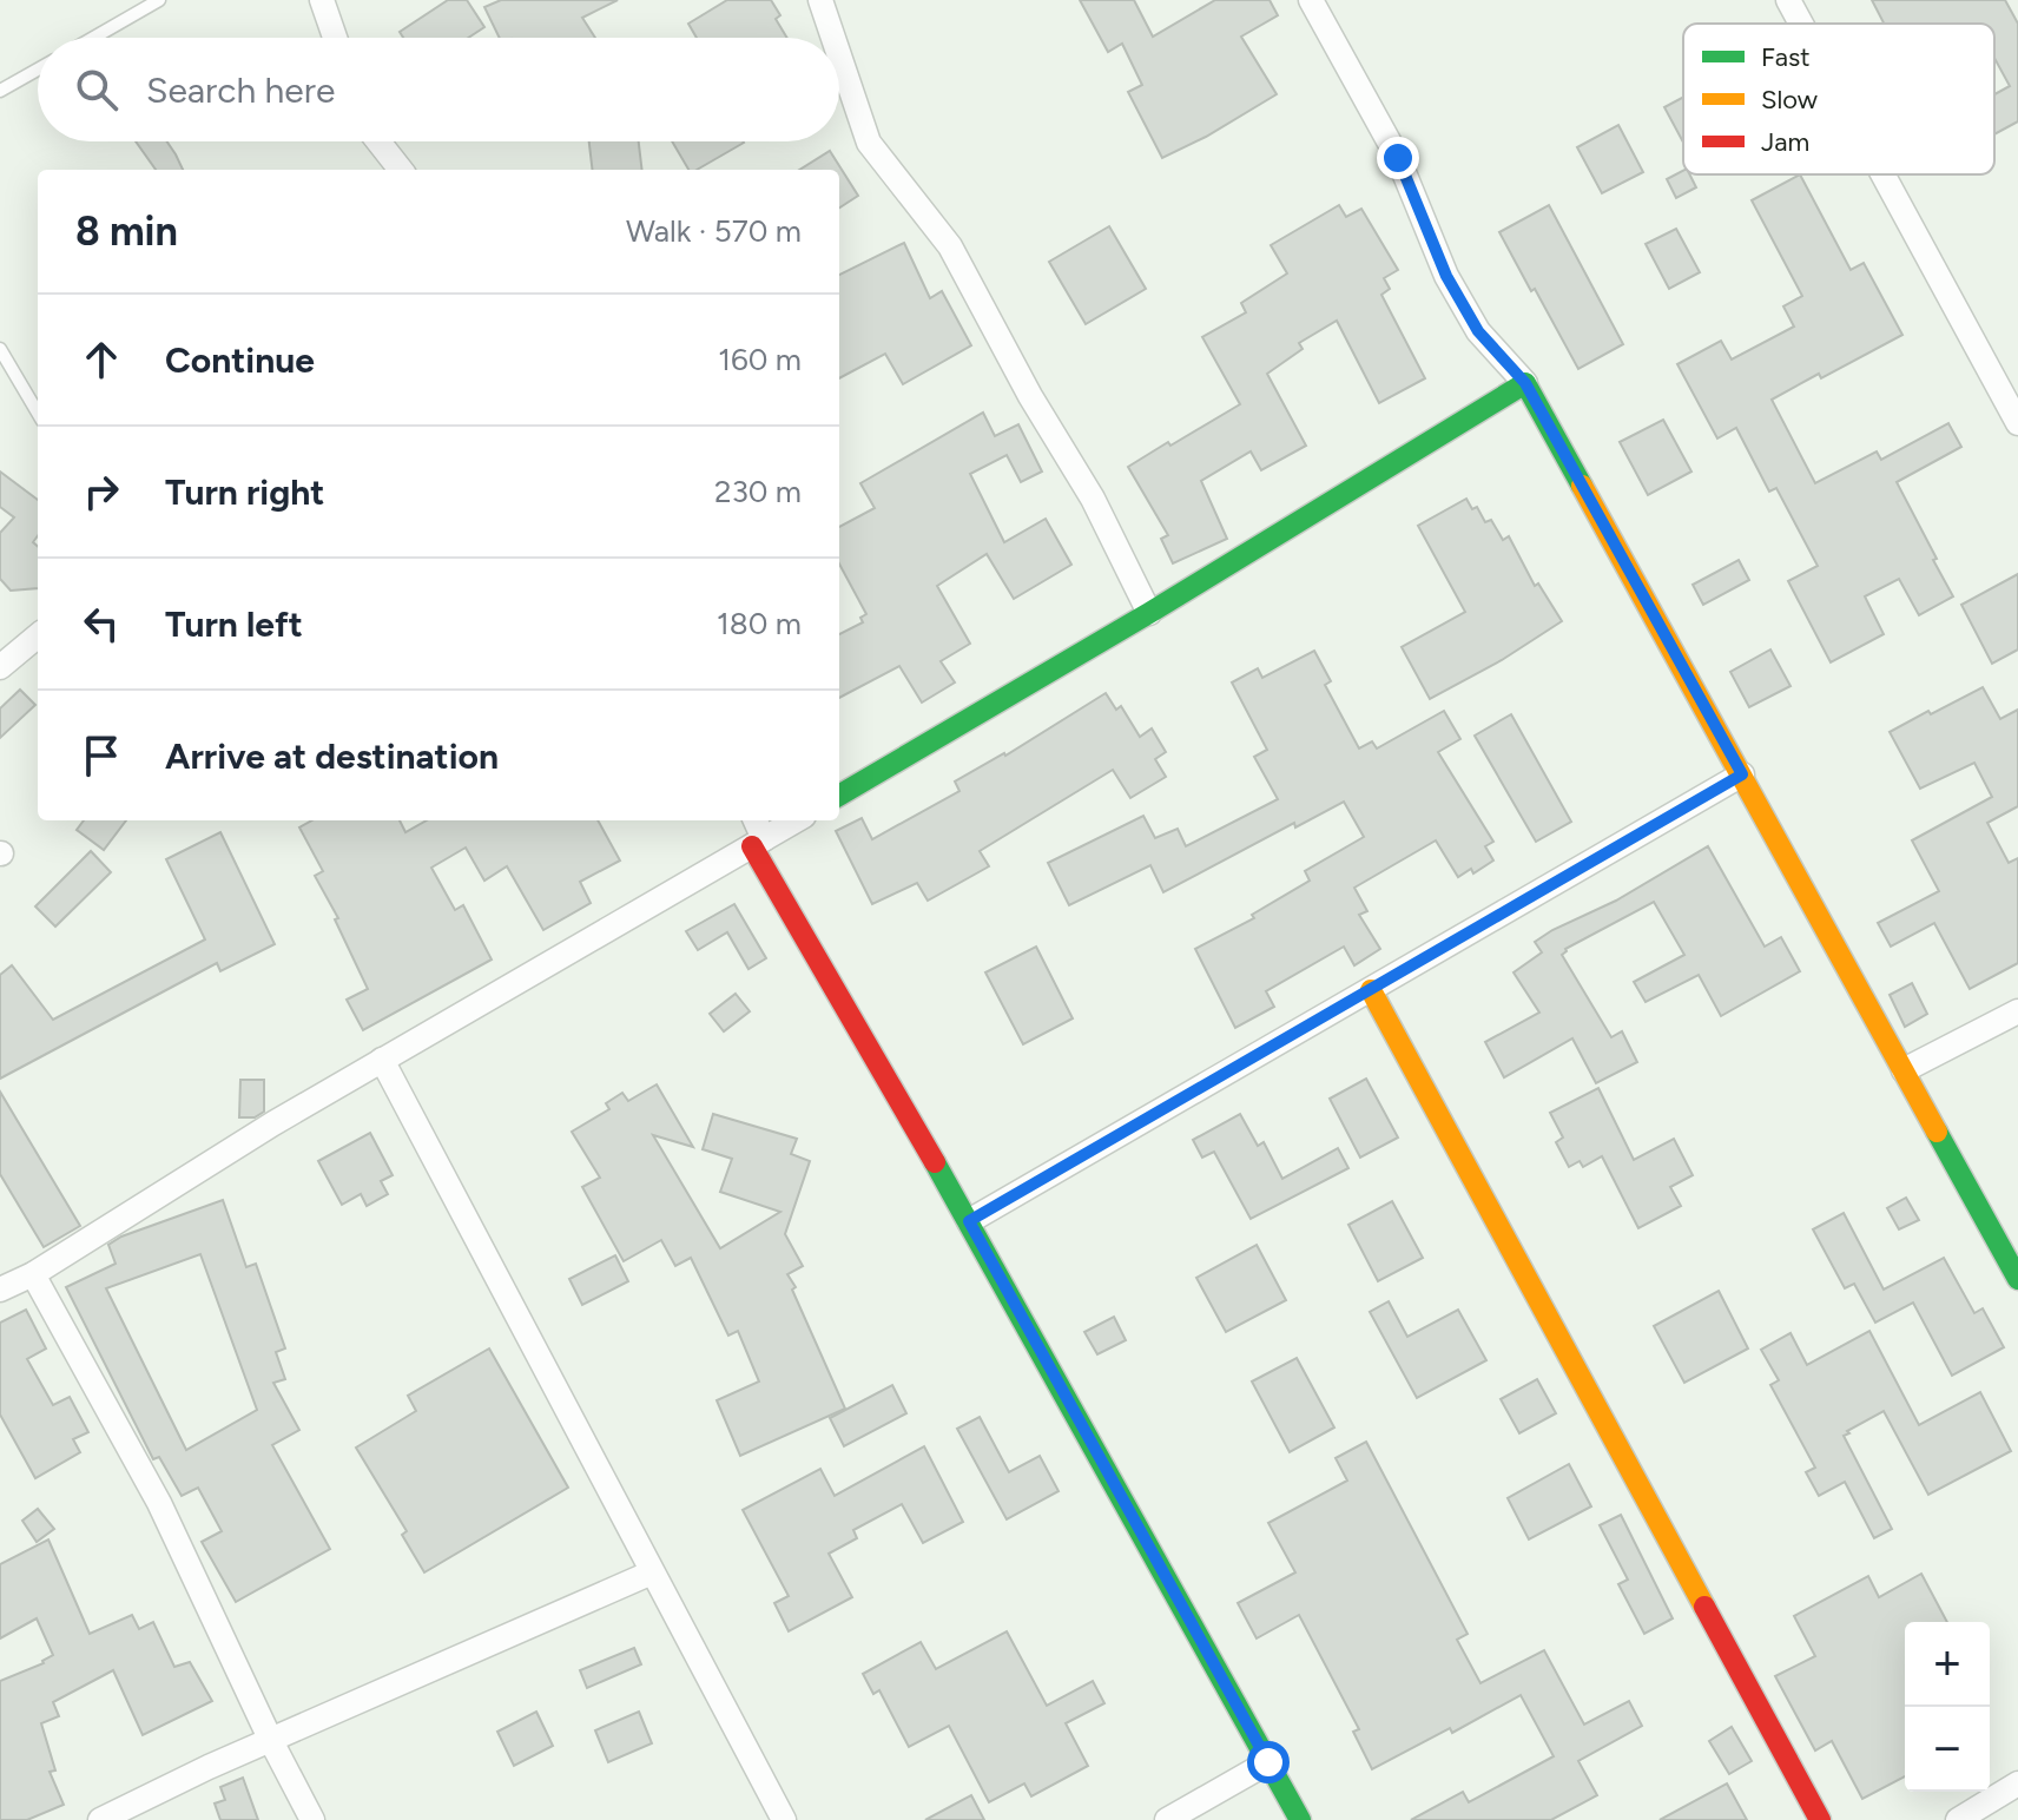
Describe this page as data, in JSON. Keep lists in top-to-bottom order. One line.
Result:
{"legend":["Fast","Slow","Jam"],"page":{"search":"Search here","heading":["8 min","Walk · 570 m"],"list":[["Continue","160 m"],["Turn right","230 m"],["Turn left","180 m"],"Arrive at destination"],"map_buttons":["+","−"]}}
